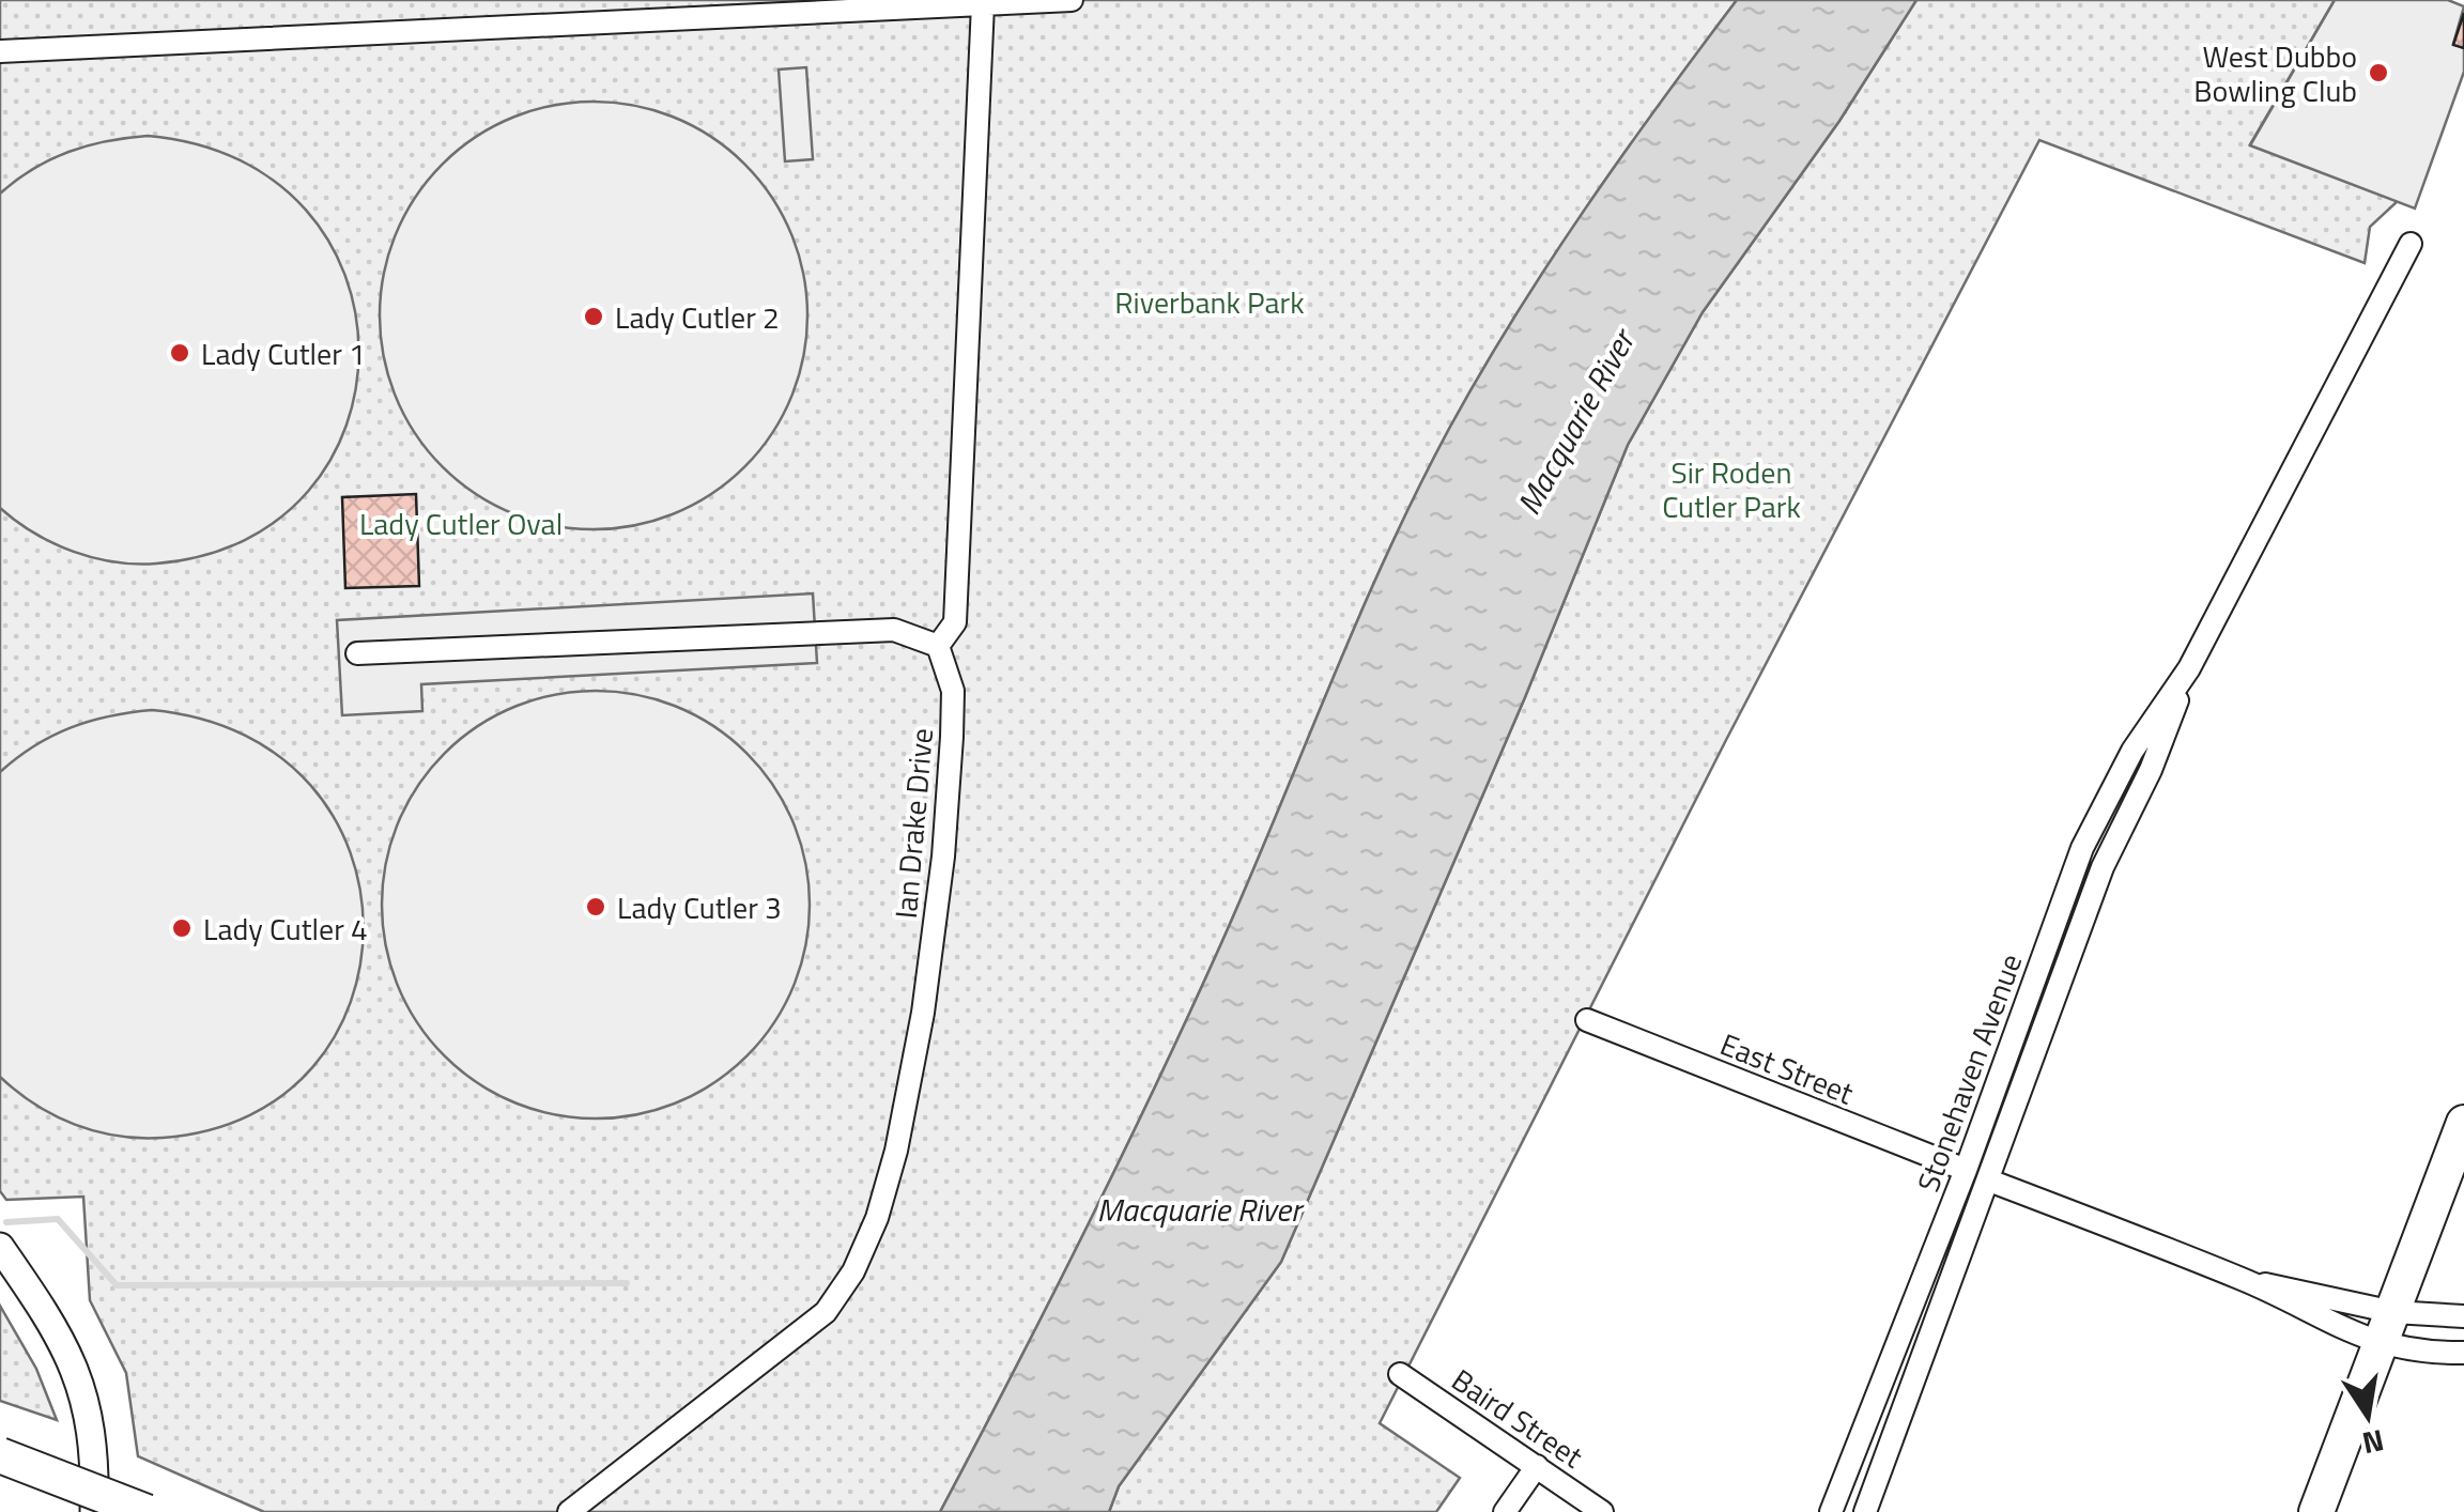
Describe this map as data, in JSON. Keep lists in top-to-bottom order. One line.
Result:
{"streets":{"street":["Ian Drake Drive","East Street","Stonehaven Avenue","Baird Street"]},"crossings":[["East Street","Stonehaven Avenue"]],"water":["Macquarie River"],"parks":["Riverbank Park","Sir Roden Cutler Park","Lady Cutler Oval"],"places":["West Dubbo Bowling Club","Lady Cutler 2","Lady Cutler 1","Lady Cutler 3","Lady Cutler 4"],"north":"bottom"}
